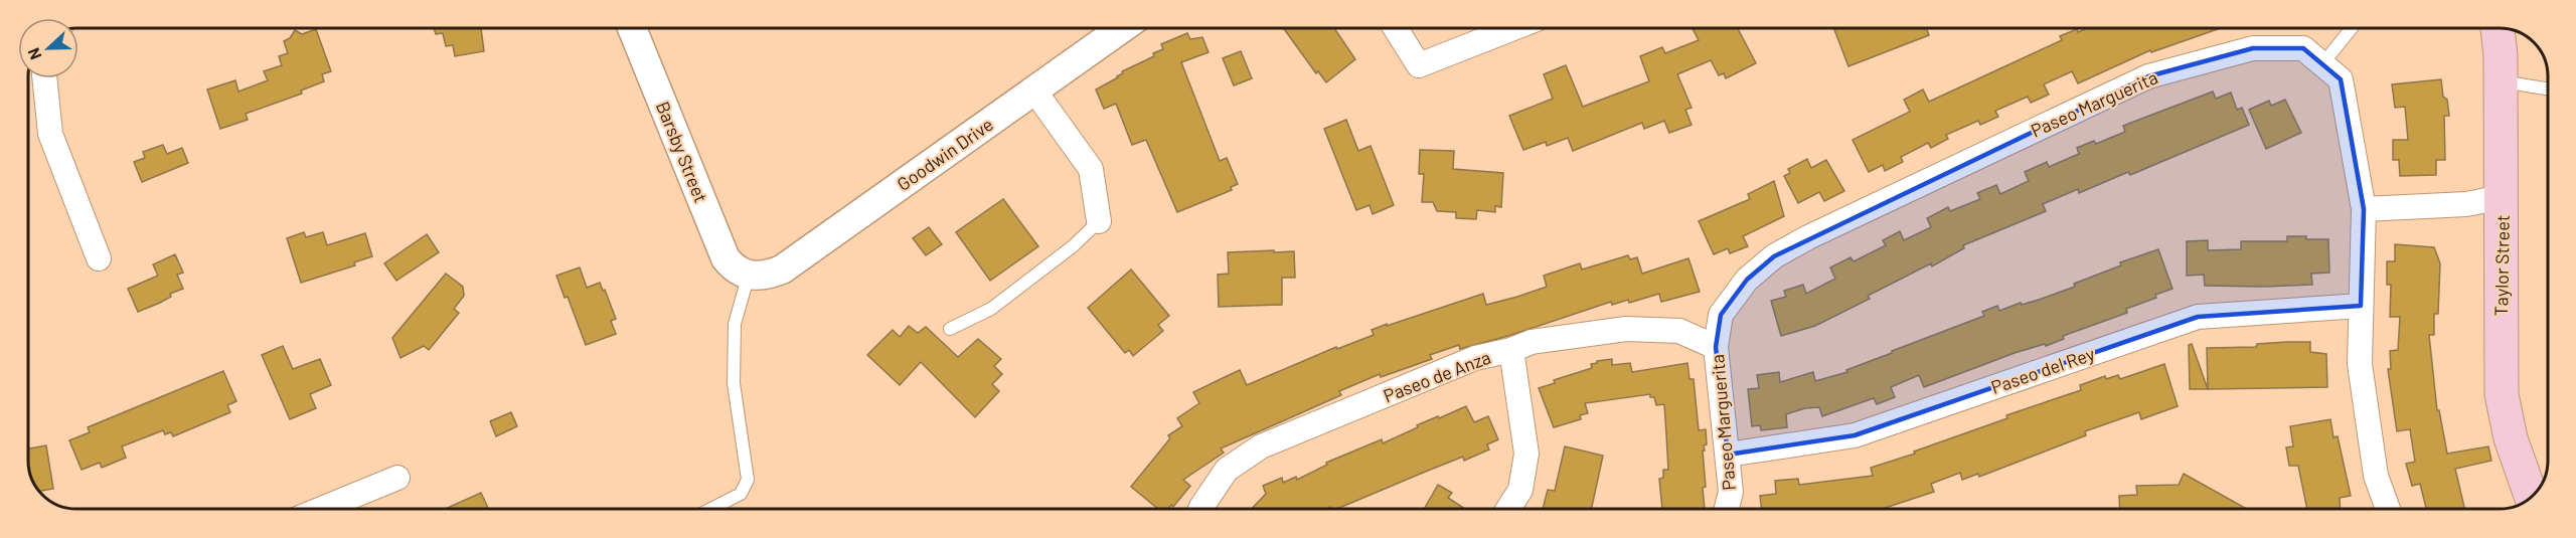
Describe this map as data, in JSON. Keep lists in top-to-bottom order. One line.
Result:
{"streets":{"main road":["Taylor Street"],"street":["Paseo Marguerita","Barsby Street","Goodwin Drive","Paseo del Rey","Paseo de Anza"]},"crossings":[["Paseo Marguerita","Paseo del Rey"],["Paseo Marguerita","Paseo de Anza"],["Barsby Street","Goodwin Drive"]],"north":"left"}
